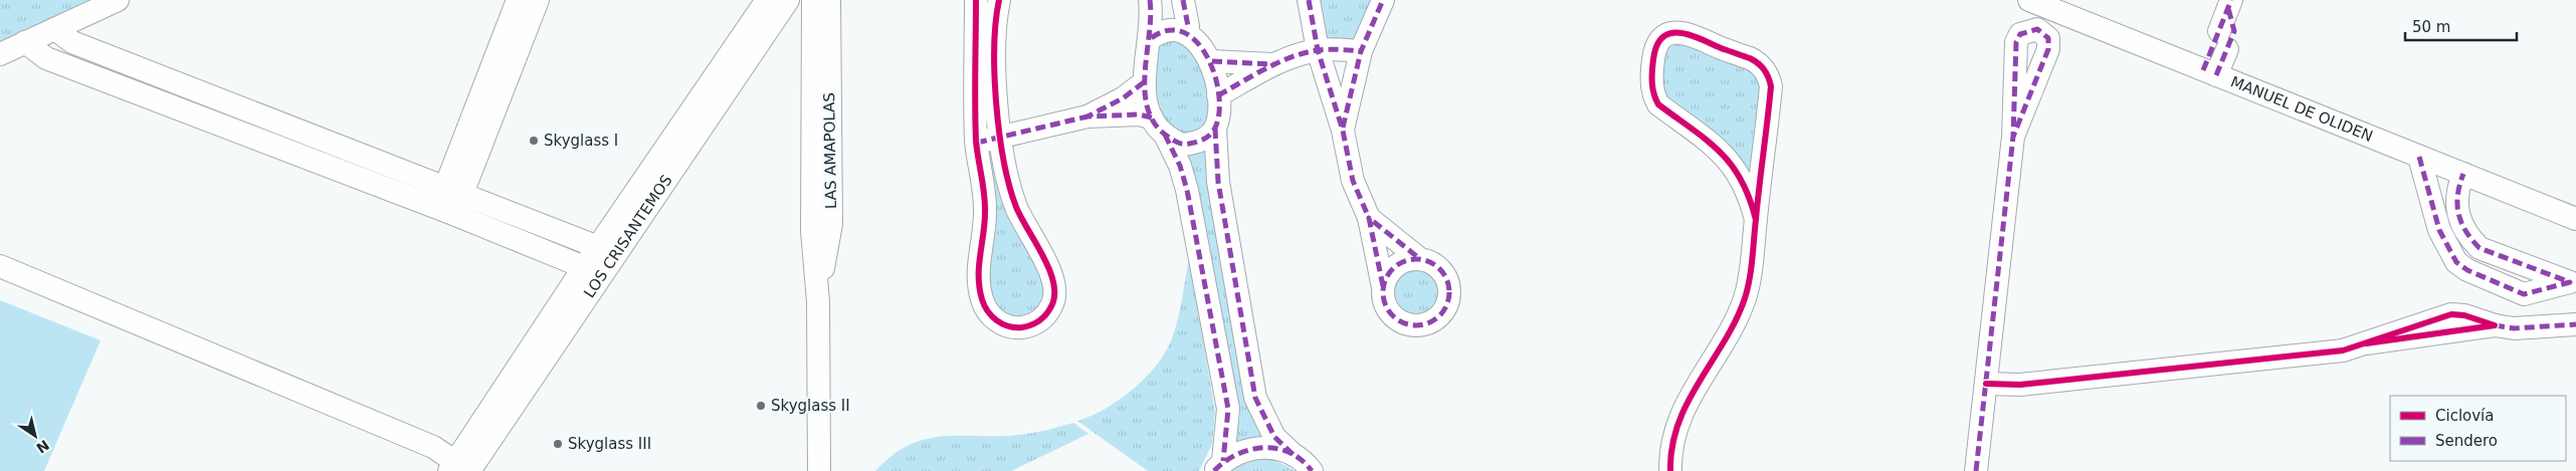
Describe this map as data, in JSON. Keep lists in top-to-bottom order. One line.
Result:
{"streets":{"street":["MANUEL DE OLIDEN","LAS AMAPOLAS","LOS CRISANTEMOS"]},"places":["Skyglass I","Skyglass II","Skyglass III"],"legend":["Ciclovía","Sendero"],"scale_bar":"50 m","north":"bottom right"}
